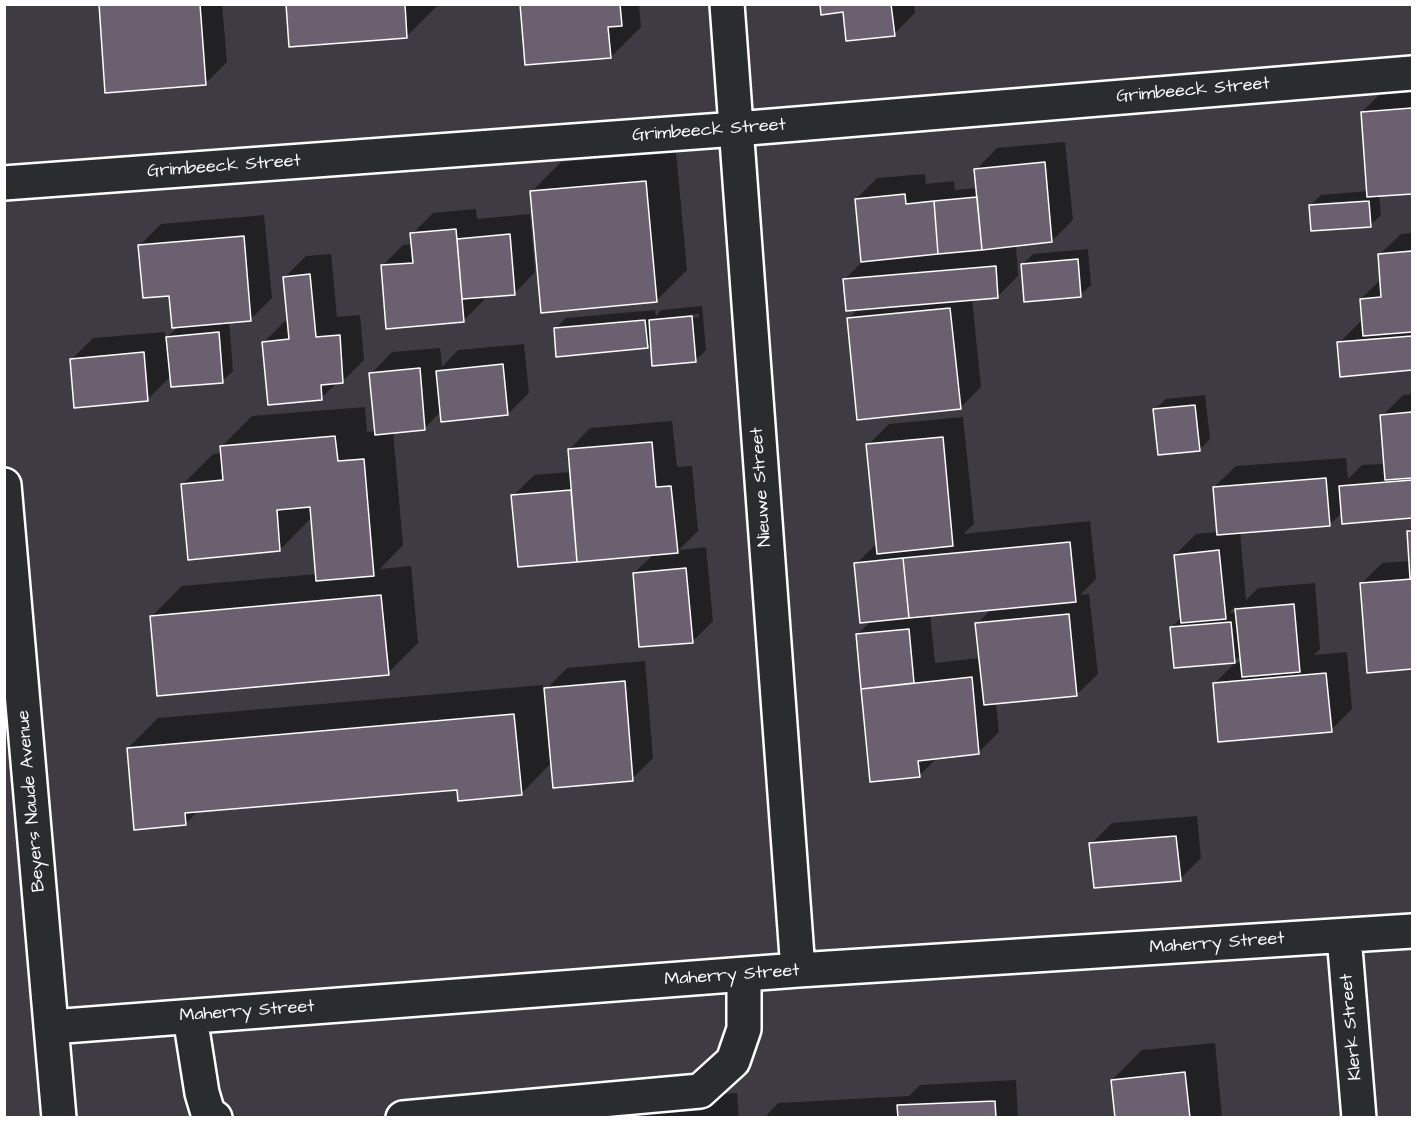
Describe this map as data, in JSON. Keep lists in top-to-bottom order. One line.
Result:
{"streets":{"street":["Grimbeeck Street","Nieuwe Street","Beyers Naude Avenue","Maherry Street","Klerk Street"]},"crossings":[["Grimbeeck Street","Nieuwe Street"],["Nieuwe Street","Maherry Street"],["Beyers Naude Avenue","Maherry Street"],["Maherry Street","Klerk Street"]]}
